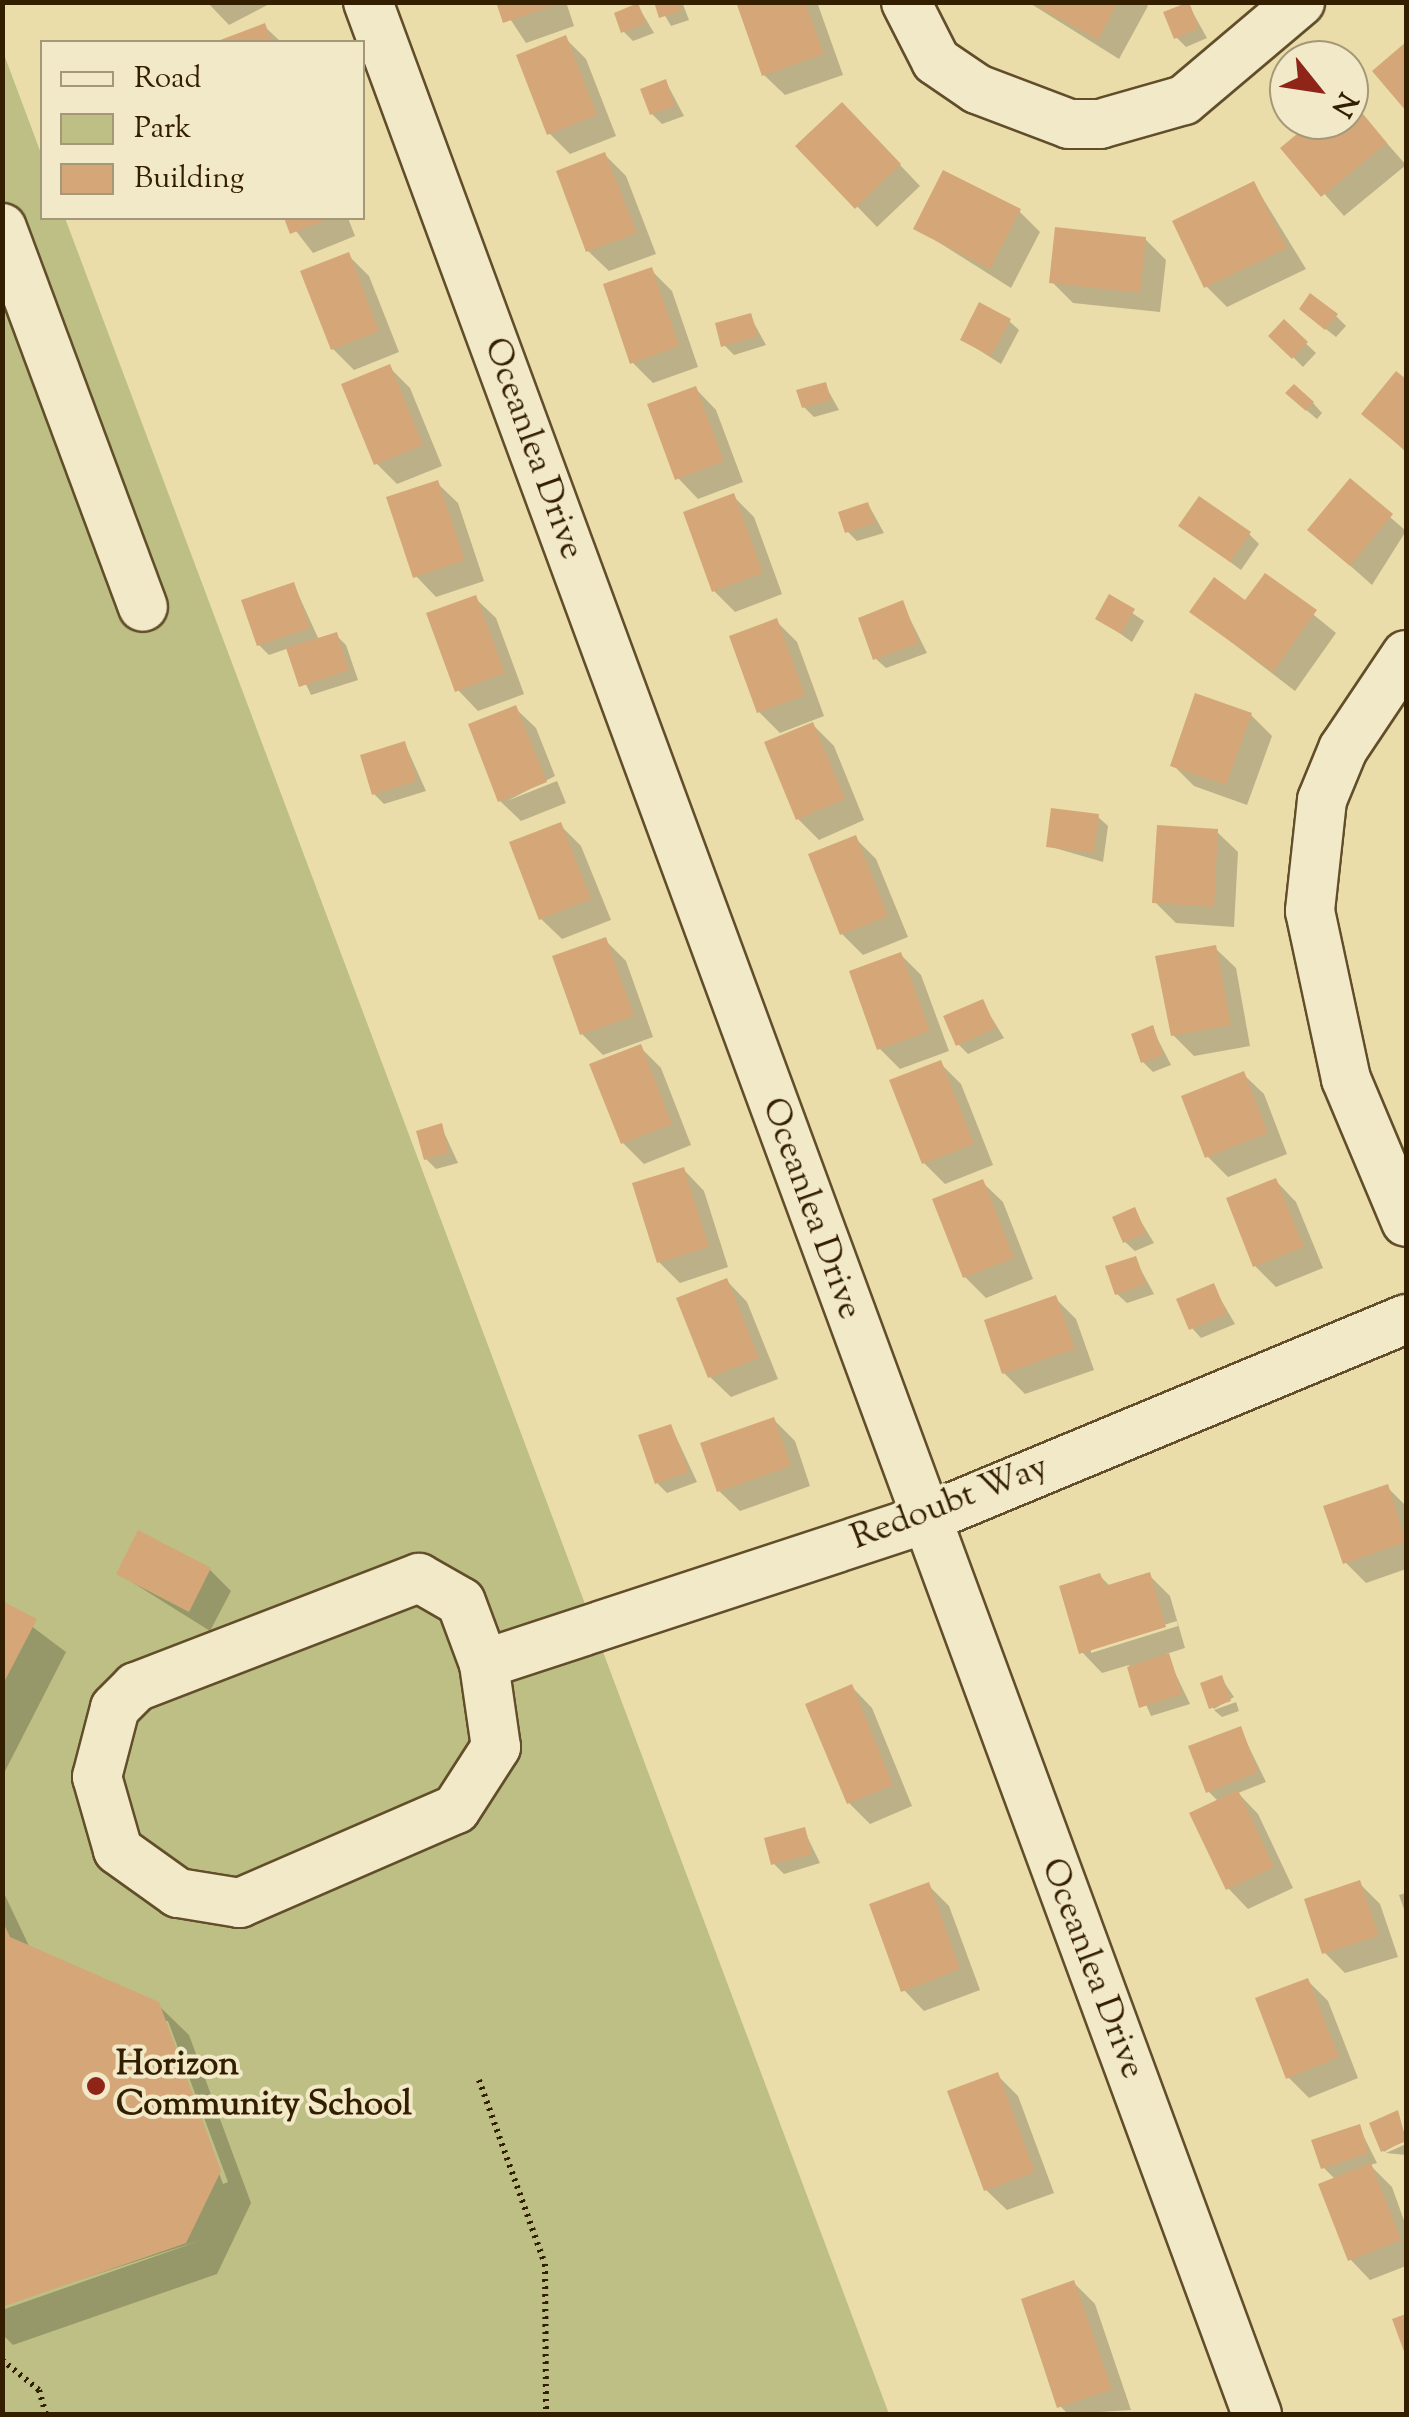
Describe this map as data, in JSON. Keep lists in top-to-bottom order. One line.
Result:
{"streets":{"street":["Oceanlea Drive","Redoubt Way"]},"crossings":[["Oceanlea Drive","Redoubt Way"]],"places":["Horizon Community School"],"legend":["Road","Park","Building"],"north":"bottom right"}
